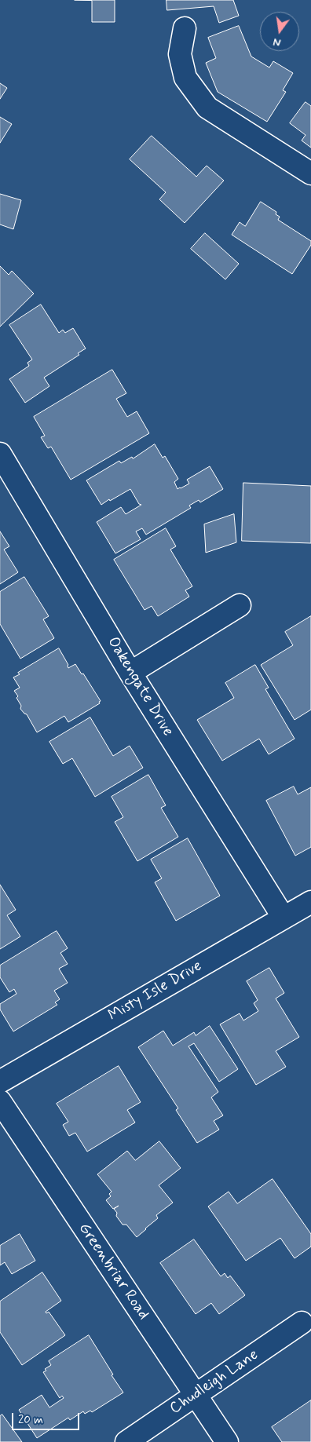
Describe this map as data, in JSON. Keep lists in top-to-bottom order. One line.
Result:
{"streets":{"street":["Oakengate Drive","Misty Isle Drive","Greenbriar Road","Chudleigh Lane"]},"crossings":[["Oakengate Drive","Misty Isle Drive"],["Greenbriar Road","Chudleigh Lane"]],"scale_bar":"20 m","north":"bottom"}
